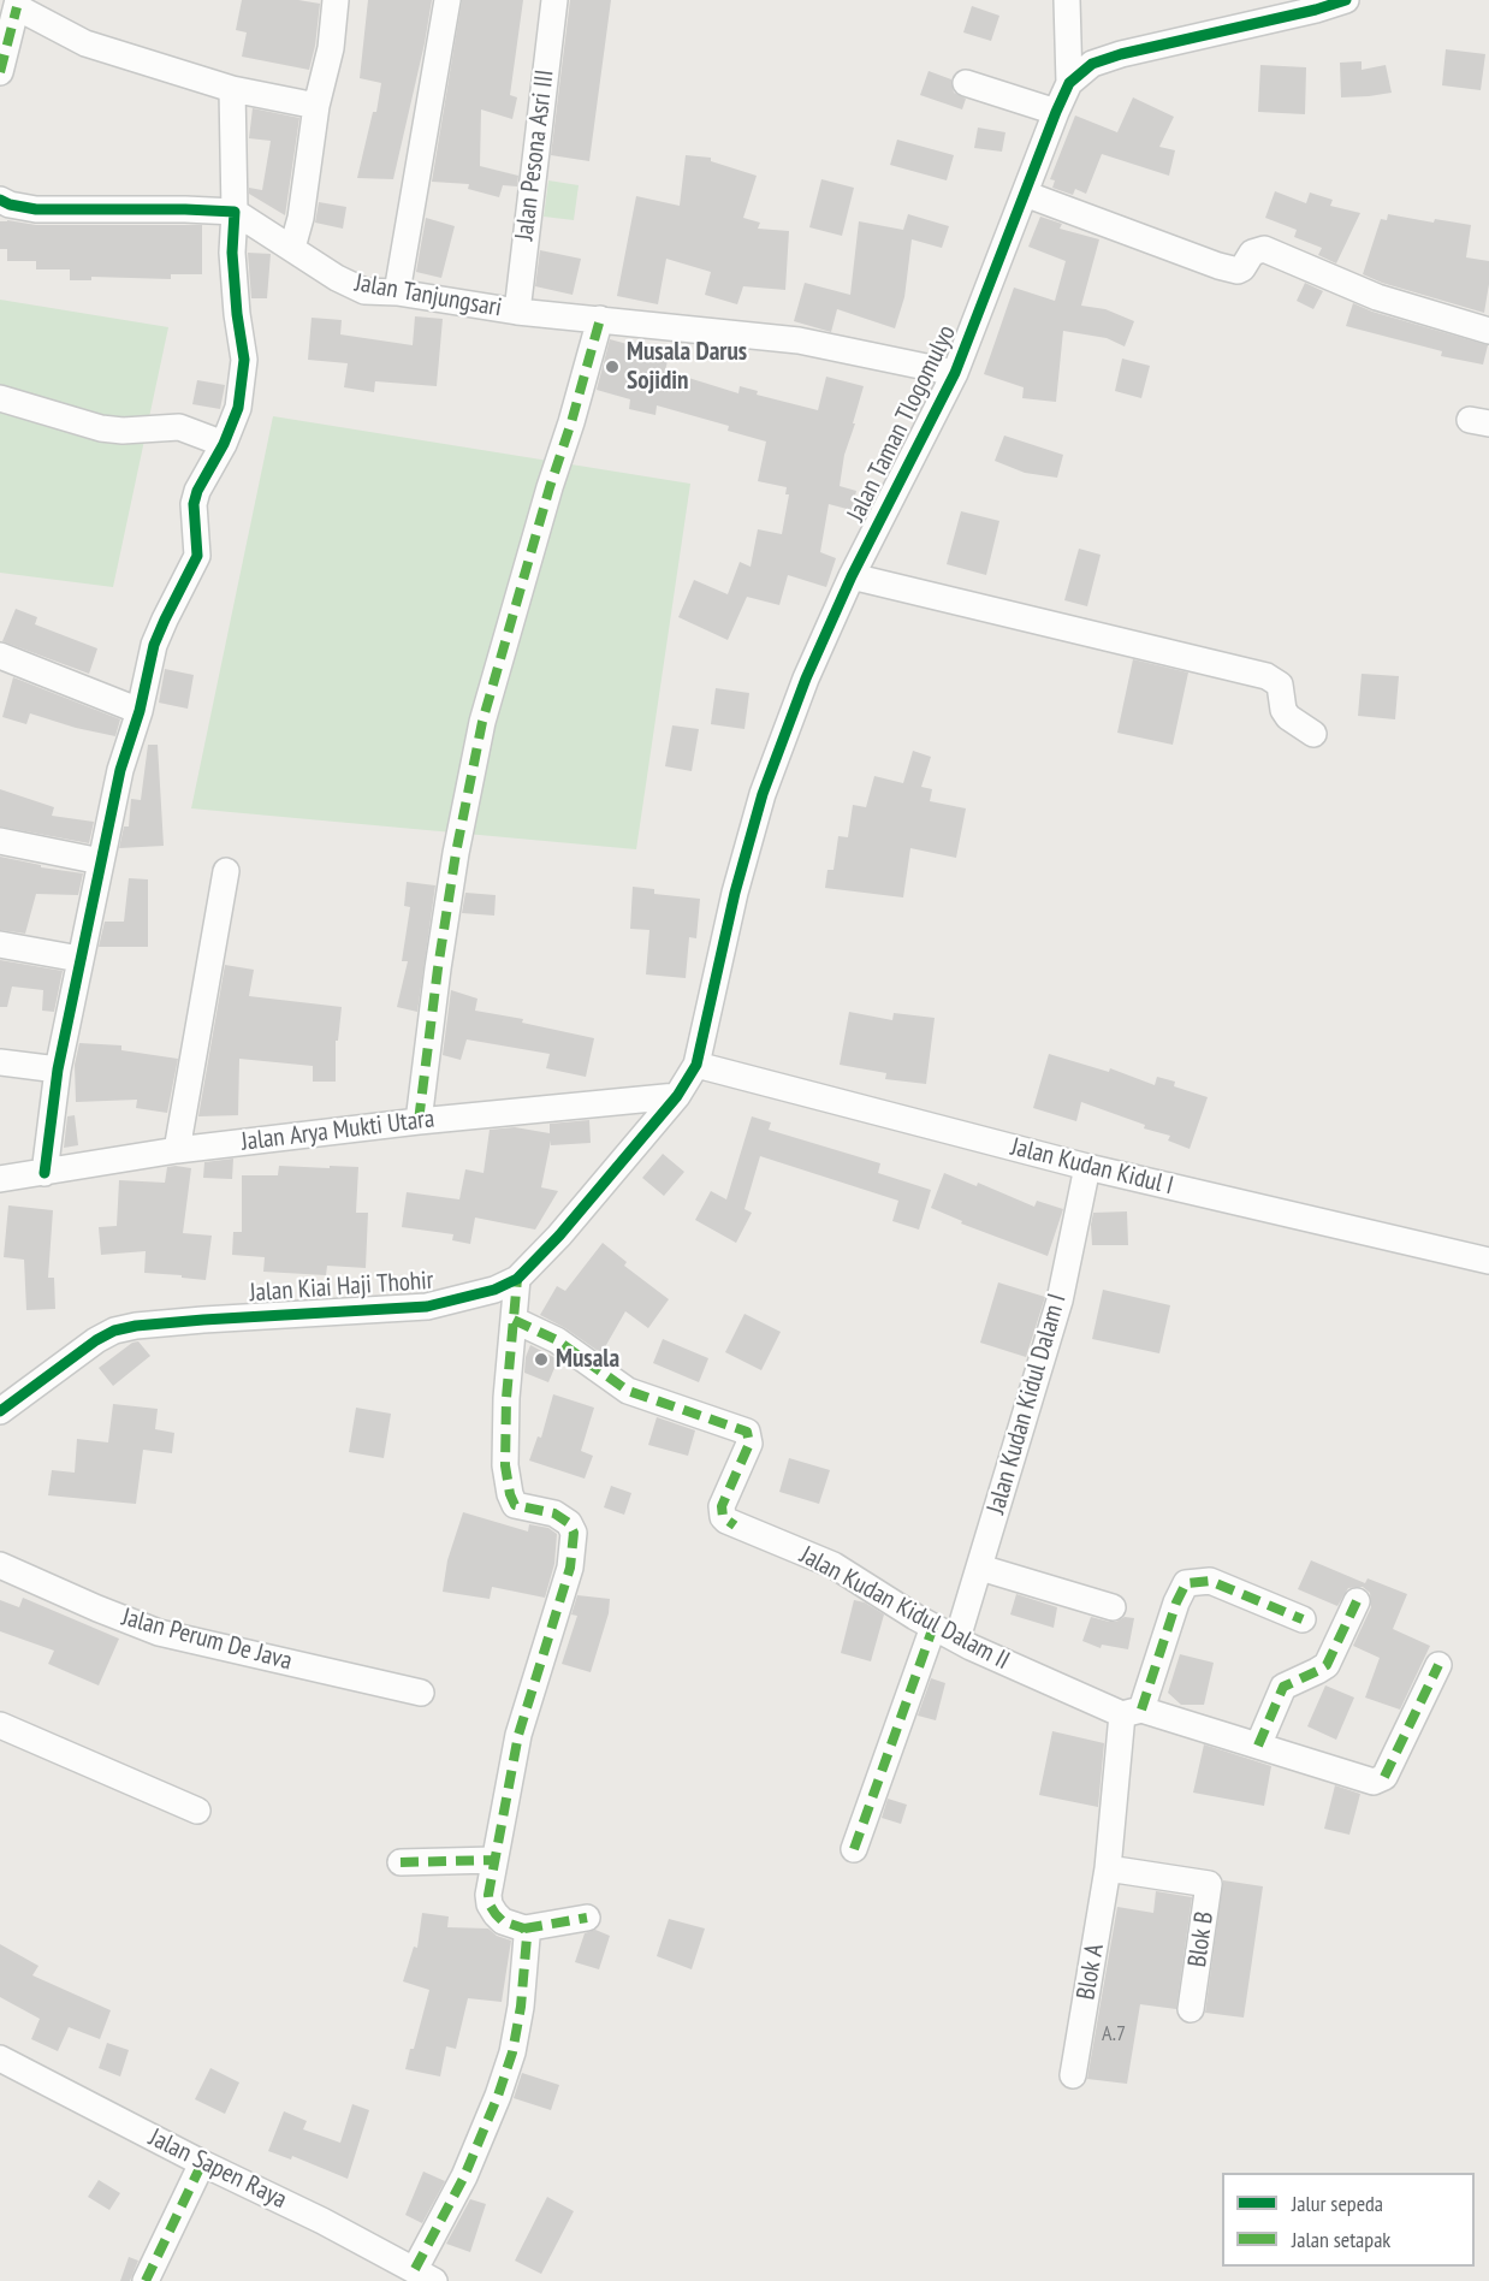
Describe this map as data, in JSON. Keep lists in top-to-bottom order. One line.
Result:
{"streets":{"street":["Jalan Pesona Asri III","Jalan Tanjungsari","Jalan Taman Tlogomulyo","Jalan Arya Mukti Utara","Jalan Kudan Kidul I","Jalan Kiai Haji Thohir","Jalan Kudan Kidul Dalam I","Jalan Kudan Kidul Dalam II","Jalan Perum De Java","Blok B","Blok A","Jalan Sapen Raya"]},"crossings":[["Jalan Pesona Asri III","Jalan Tanjungsari"],["Jalan Tanjungsari","Jalan Taman Tlogomulyo"],["Jalan Taman Tlogomulyo","Jalan Kudan Kidul I"],["Jalan Taman Tlogomulyo","Jalan Kiai Haji Thohir"],["Jalan Arya Mukti Utara","Jalan Kiai Haji Thohir"],["Jalan Kudan Kidul I","Jalan Kiai Haji Thohir"],["Jalan Kudan Kidul I","Jalan Kudan Kidul Dalam I"],["Jalan Kudan Kidul Dalam I","Jalan Kudan Kidul Dalam II"],["Jalan Kudan Kidul Dalam II","Blok A"],["Blok B","Blok A"]],"places":["Musala Darus Sojidin","Musala"],"house_numbers":["A.7"],"legend":["Jalur sepeda","Jalan setapak"]}
